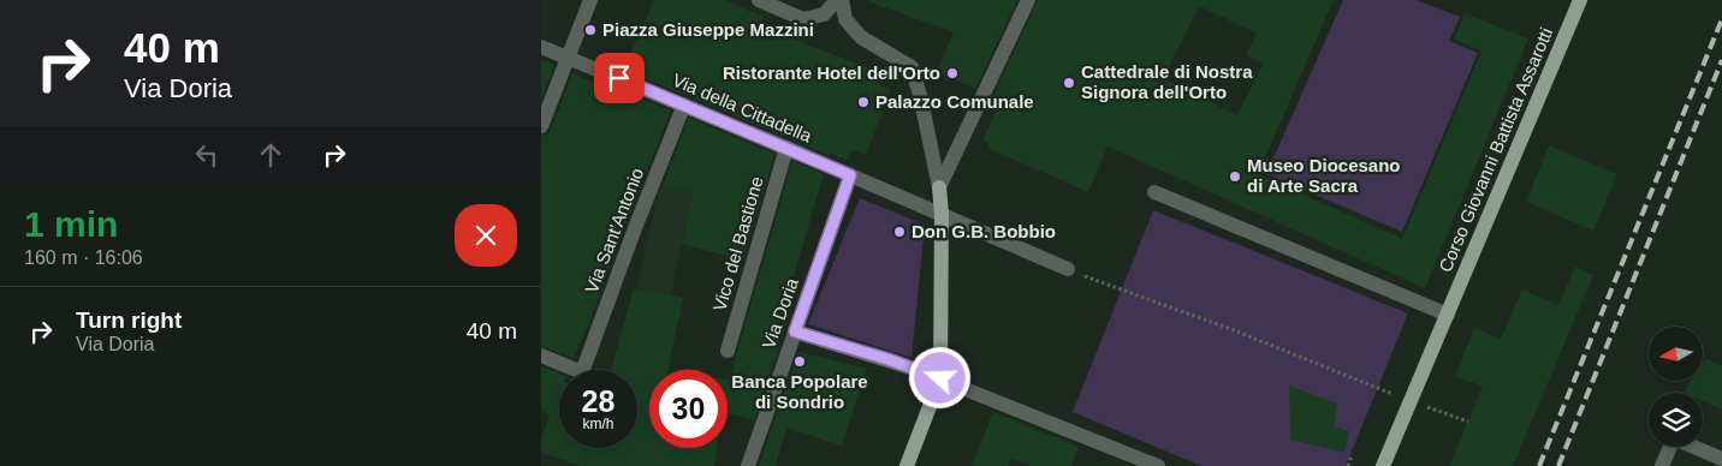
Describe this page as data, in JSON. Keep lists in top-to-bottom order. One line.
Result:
{"streets":{"main road":["Corso Giovanni Battista Assarotti"],"street":["Via della Cittadella","Via Sant'Antonio","Vico del Bastione","Via Doria"]},"crossings":[["Via della Cittadella","Via Sant'Antonio"],["Via della Cittadella","Vico del Bastione"],["Via della Cittadella","Via Doria"]],"places":["Piazza Giuseppe Mazzini","Ristorante Hotel dell'Orto","Cattedrale di Nostra Signora dell'Orto","Palazzo Comunale","Museo Diocesano di Arte Sacra","Don G.B. Bobbio","Banca Popolare di Sondrio"],"north":"left","page":{"turn":["40 m","Via Doria"],"heading":["1 min","160 m · 16:06"],"list":[{"name":"Turn right","note":"Via Doria","value":"40 m"}],"speed":"28 km/h","limit":"30"}}
